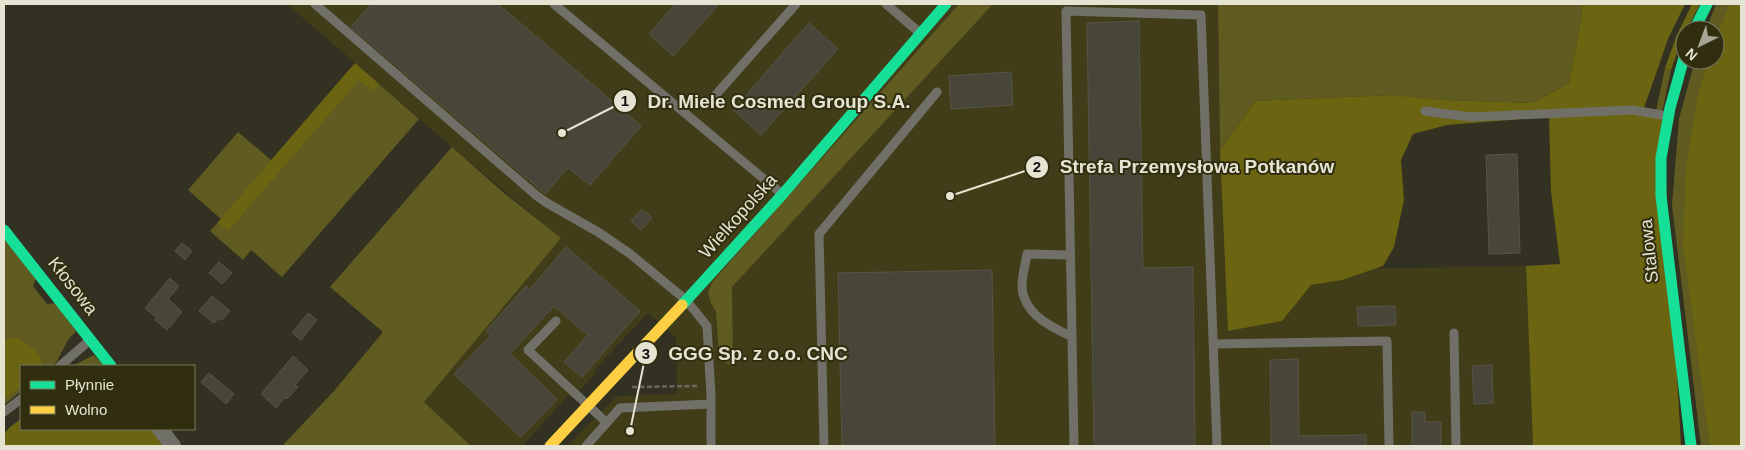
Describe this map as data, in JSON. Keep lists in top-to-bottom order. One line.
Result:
{"streets":{"street":["Wielkopolska","Stalowa","Kłosowa"]},"places":["Dr. Miele Cosmed Group S.A.","Strefa Przemysłowa Potkanów","GGG Sp. z o.o. CNC"],"legend":["Płynnie","Wolno"],"north":"bottom left"}
